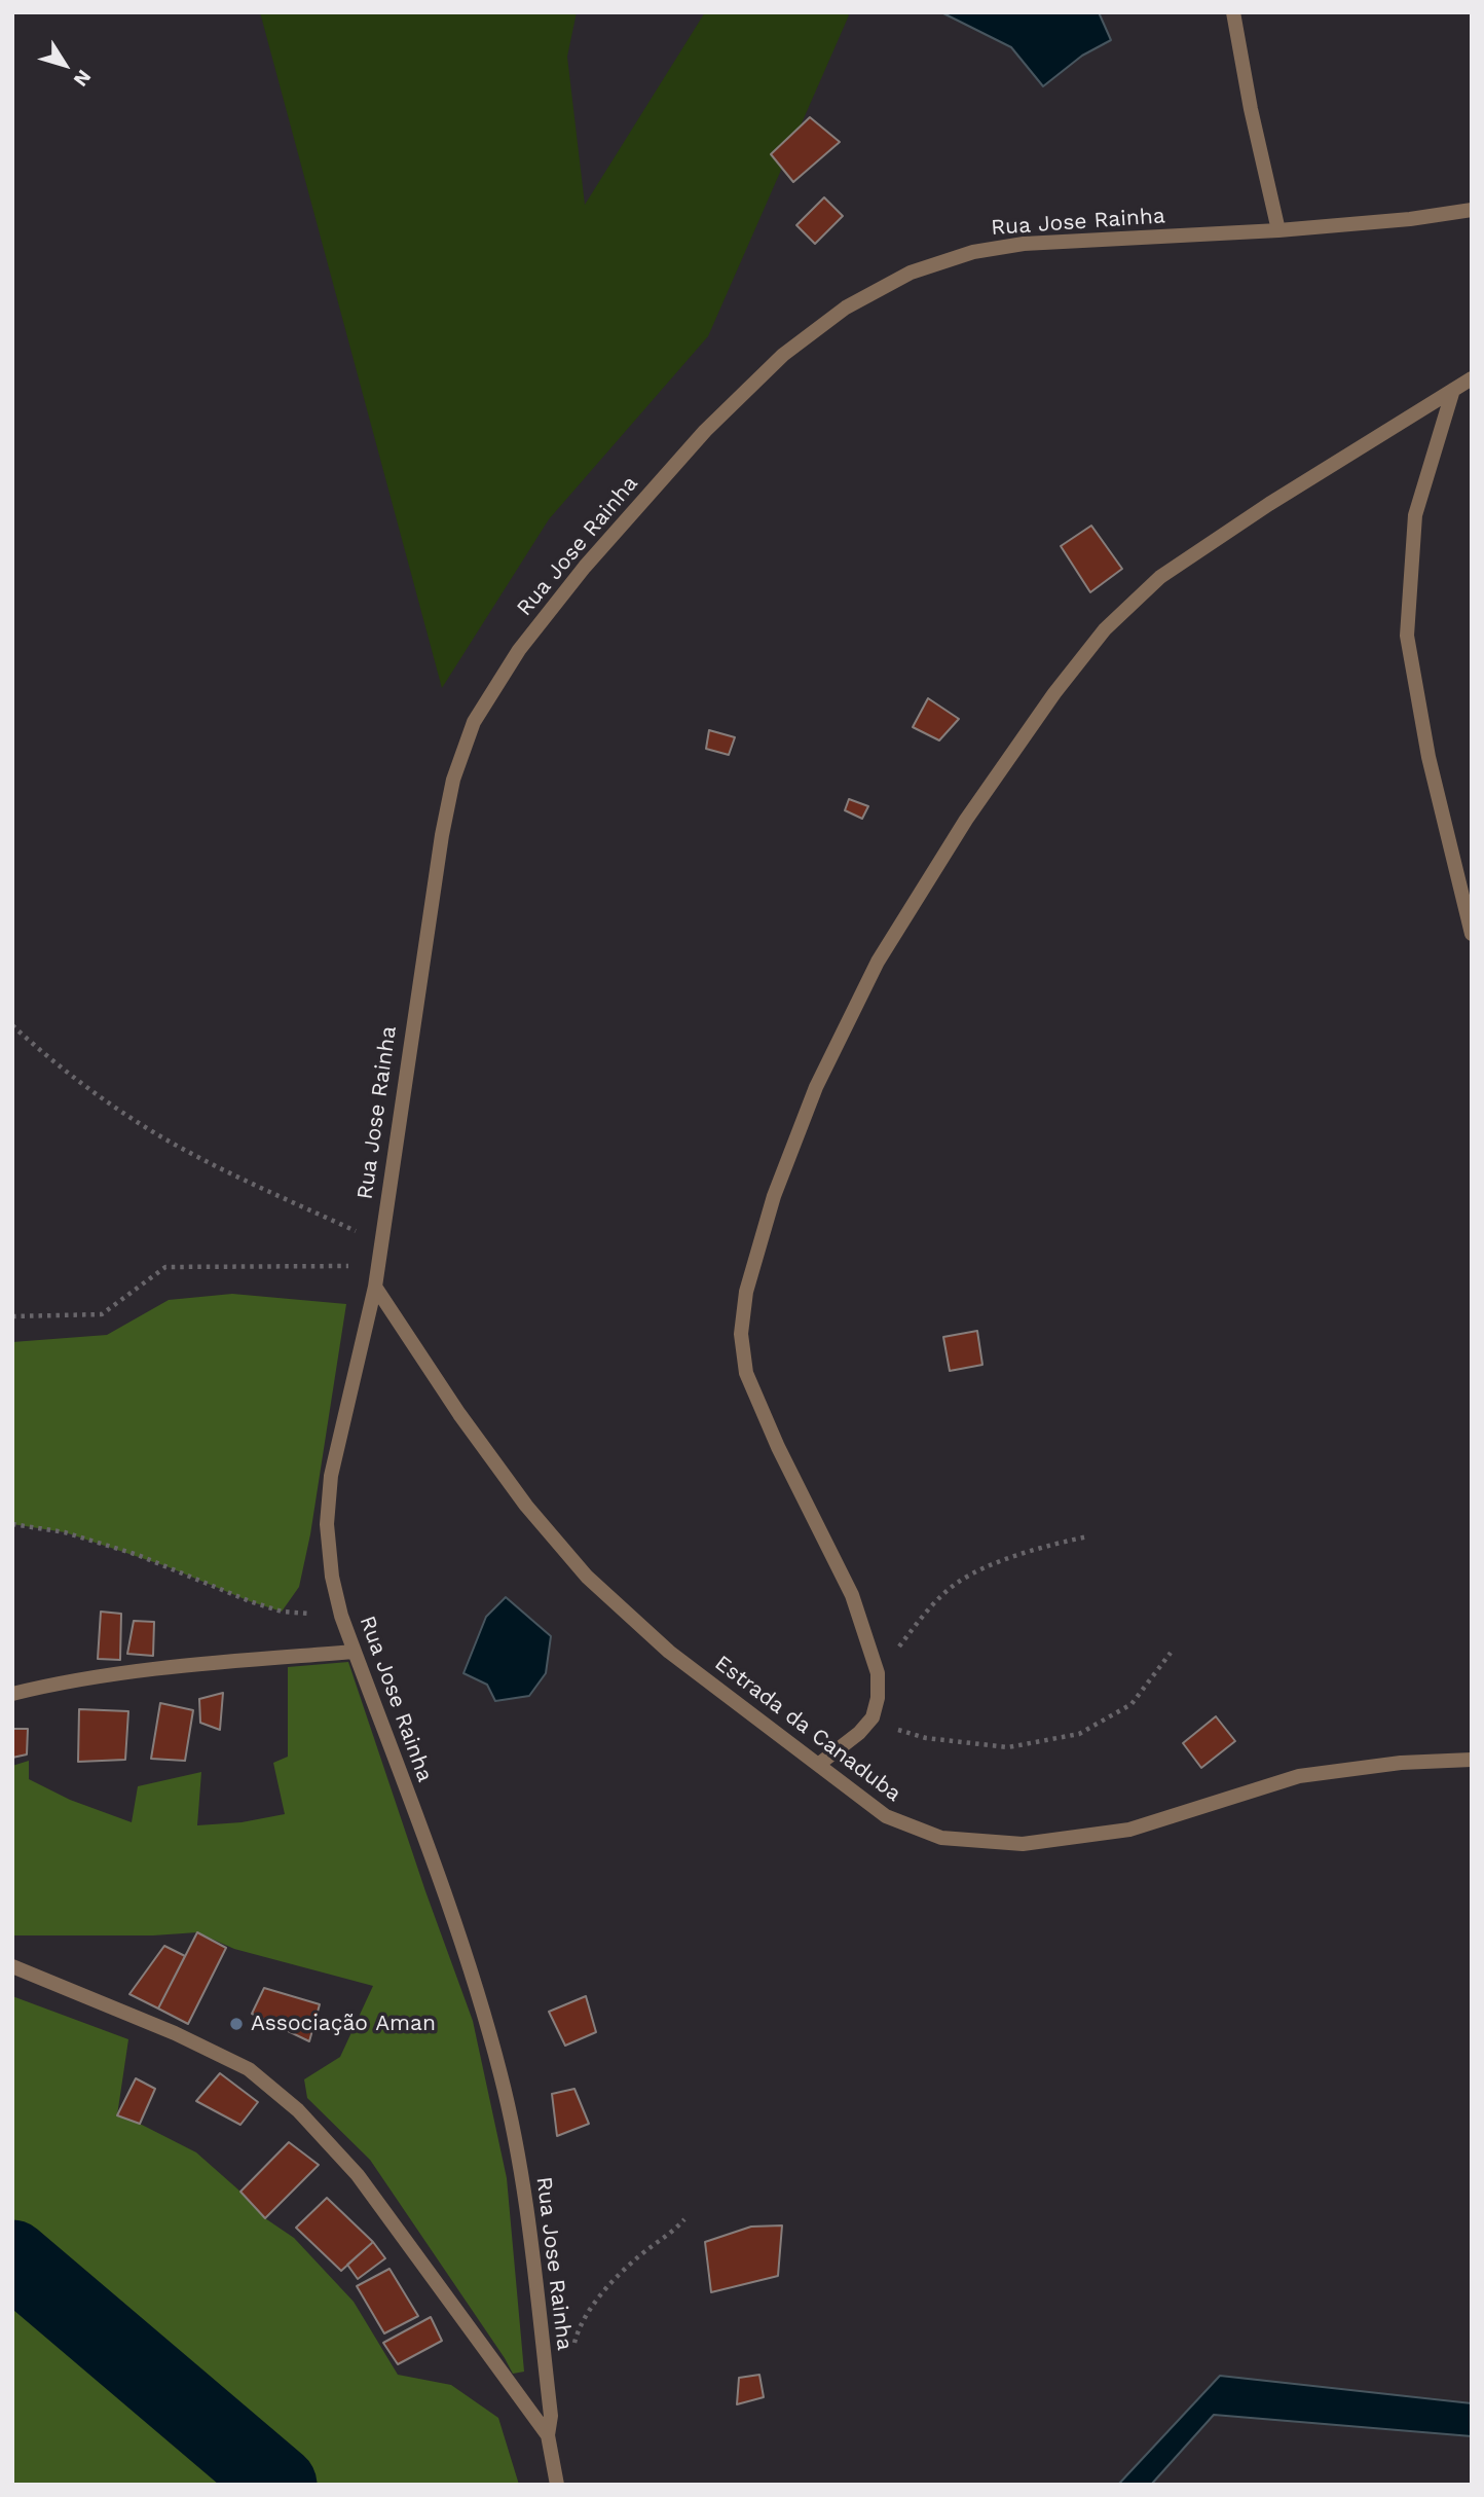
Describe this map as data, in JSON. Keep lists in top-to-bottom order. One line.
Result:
{"streets":{"street":["Rua Jose Rainha","Estrada da Canaduba"]},"crossings":[["Rua Jose Rainha","Estrada da Canaduba"]],"places":["Associação Aman"],"north":"bottom right"}
